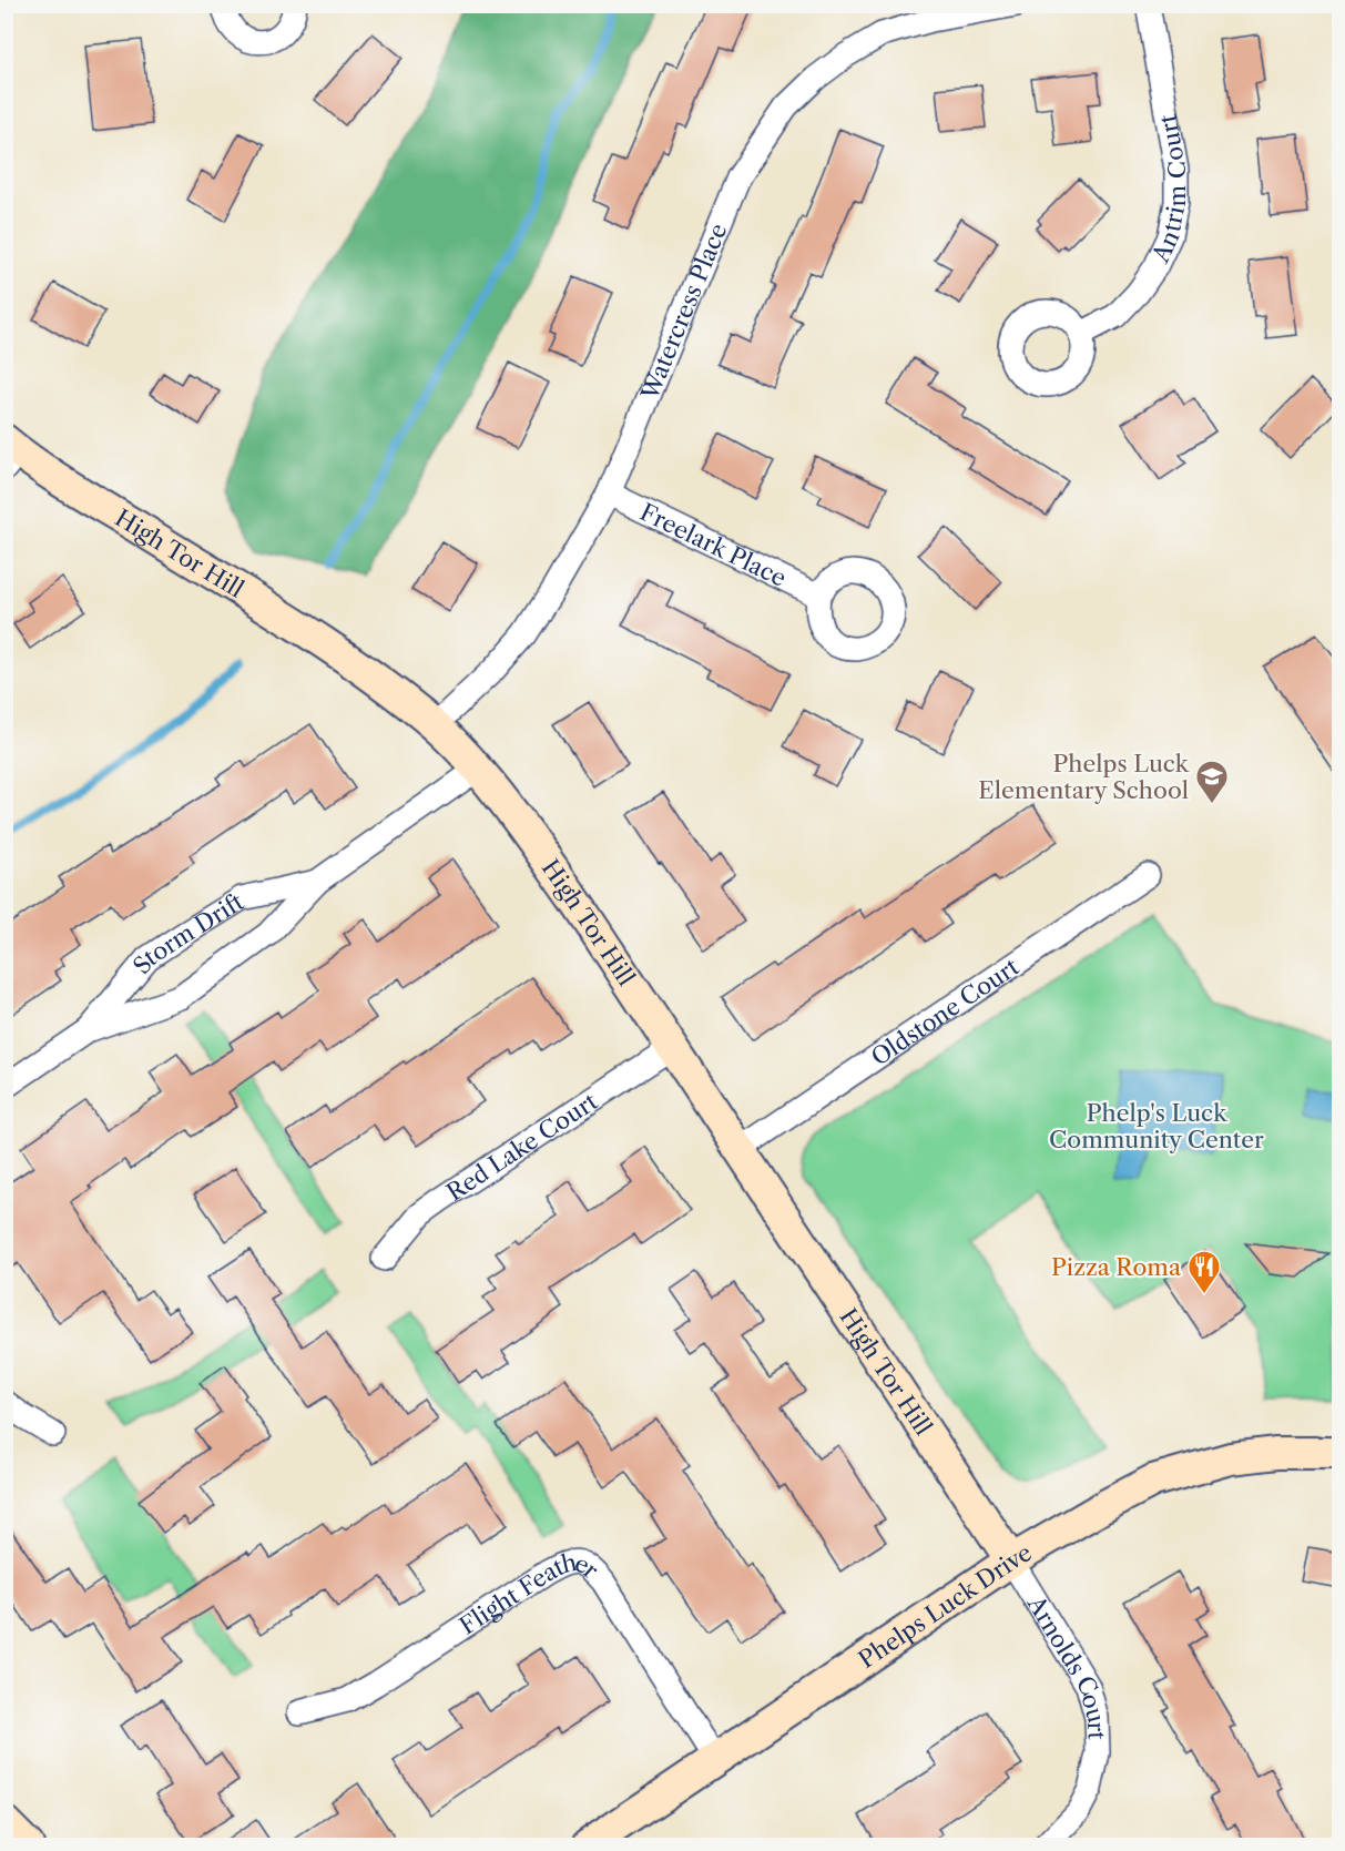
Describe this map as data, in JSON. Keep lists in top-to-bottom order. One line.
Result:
{"streets":{"street":["Antrim Court","Watercress Place","Freelark Place","High Tor Hill","Storm Drift","Oldstone Court","Red Lake Court","Phelps Luck Drive","Flight Feather","Arnolds Court"]},"crossings":[["Watercress Place","Freelark Place"],["Watercress Place","High Tor Hill"],["High Tor Hill","Storm Drift"],["High Tor Hill","Oldstone Court"],["High Tor Hill","Red Lake Court"],["High Tor Hill","Phelps Luck Drive"],["High Tor Hill","Arnolds Court"],["Phelps Luck Drive","Flight Feather"],["Phelps Luck Drive","Arnolds Court"]],"parks":["Phelp's Luck Community Center"],"places":{"school or university":["Phelps Luck Elementary School"],"restaurant":["Pizza Roma"]}}
